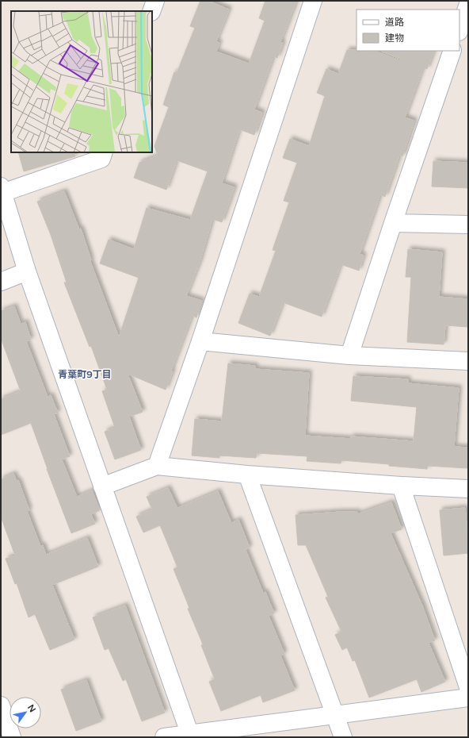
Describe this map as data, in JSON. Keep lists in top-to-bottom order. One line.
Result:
{"districts":["青葉町9丁目"],"legend":["道路","建物"],"north":"top right"}
